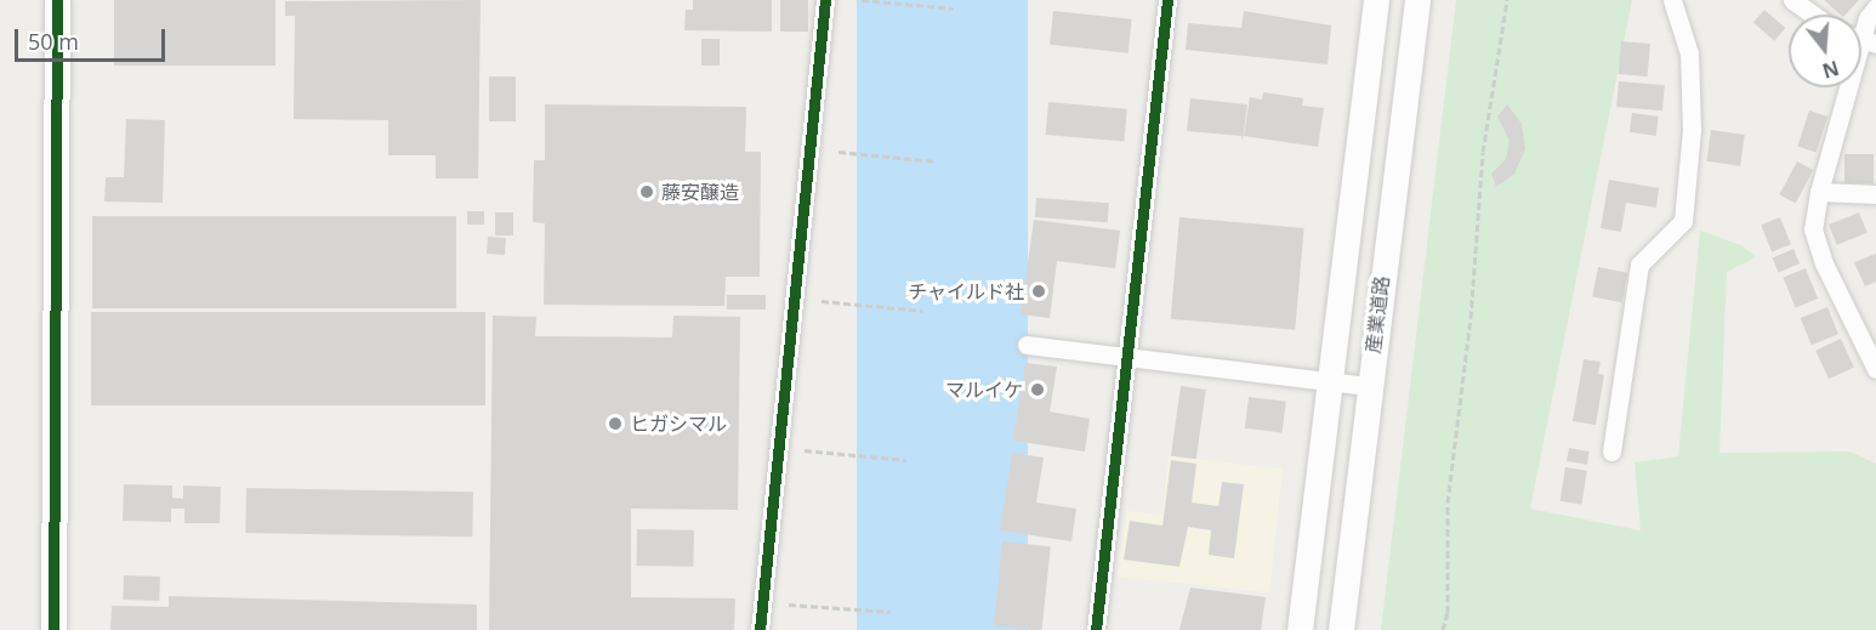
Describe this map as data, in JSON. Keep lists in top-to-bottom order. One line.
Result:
{"streets":{"main road":["産業道路"]},"places":["藤安醸造","チャイルド社","マルイケ","ヒガシマル"],"scale_bar":"50 m","north":"bottom"}
